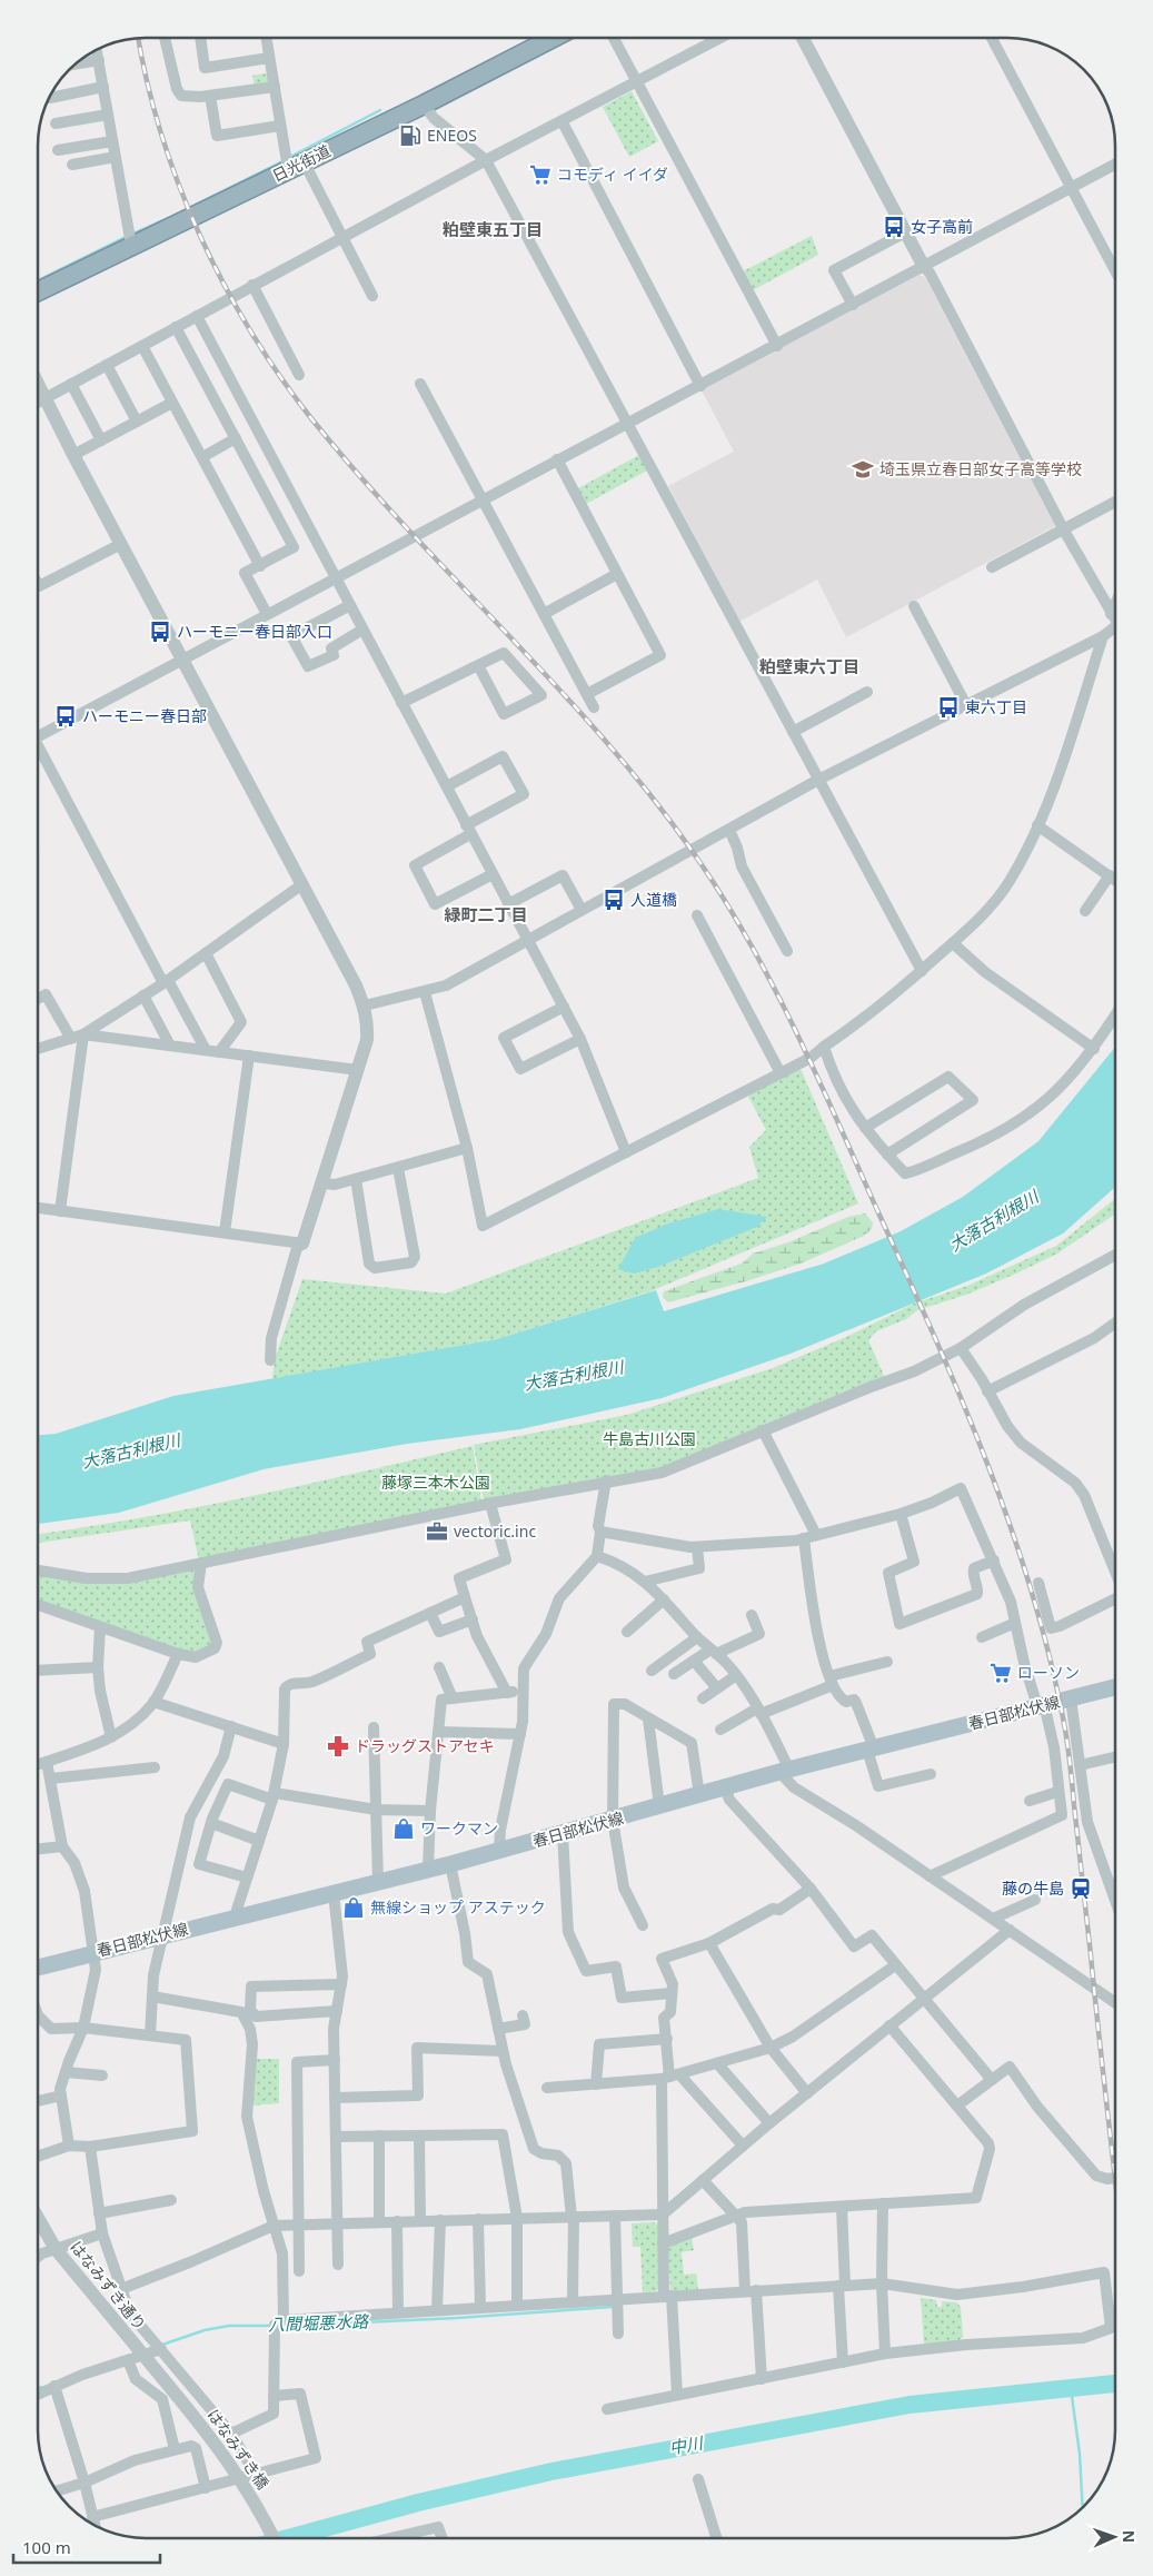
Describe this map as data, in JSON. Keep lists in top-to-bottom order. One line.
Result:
{"streets":{"highway":["日光街道"],"main road":["春日部松伏線"],"street":["はなみずき通り","はなみずき橋"]},"crossings":[["はなみずき通り","はなみずき橋"]],"districts":["粕壁東五丁目","粕壁東六丁目","緑町二丁目"],"water":["大落古利根川","八間堀悪水路","中川"],"parks":["牛島古川公園","藤塚三本木公園"],"places":{"fuel station":["ENEOS"],"supermarket":["コモディ イイダ","ローソン"],"bus stop":["女子高前","ハーモニー春日部入口","東六丁目","ハーモニー春日部","人道橋"],"school or university":["埼玉県立春日部女子高等学校"],"office":["vectoric.inc"],"pharmacy":["ドラッグストアセキ"],"shop":["ワークマン","無線ショップ アステック"],"station":["藤の牛島"]},"scale_bar":"100 m","north":"right"}
